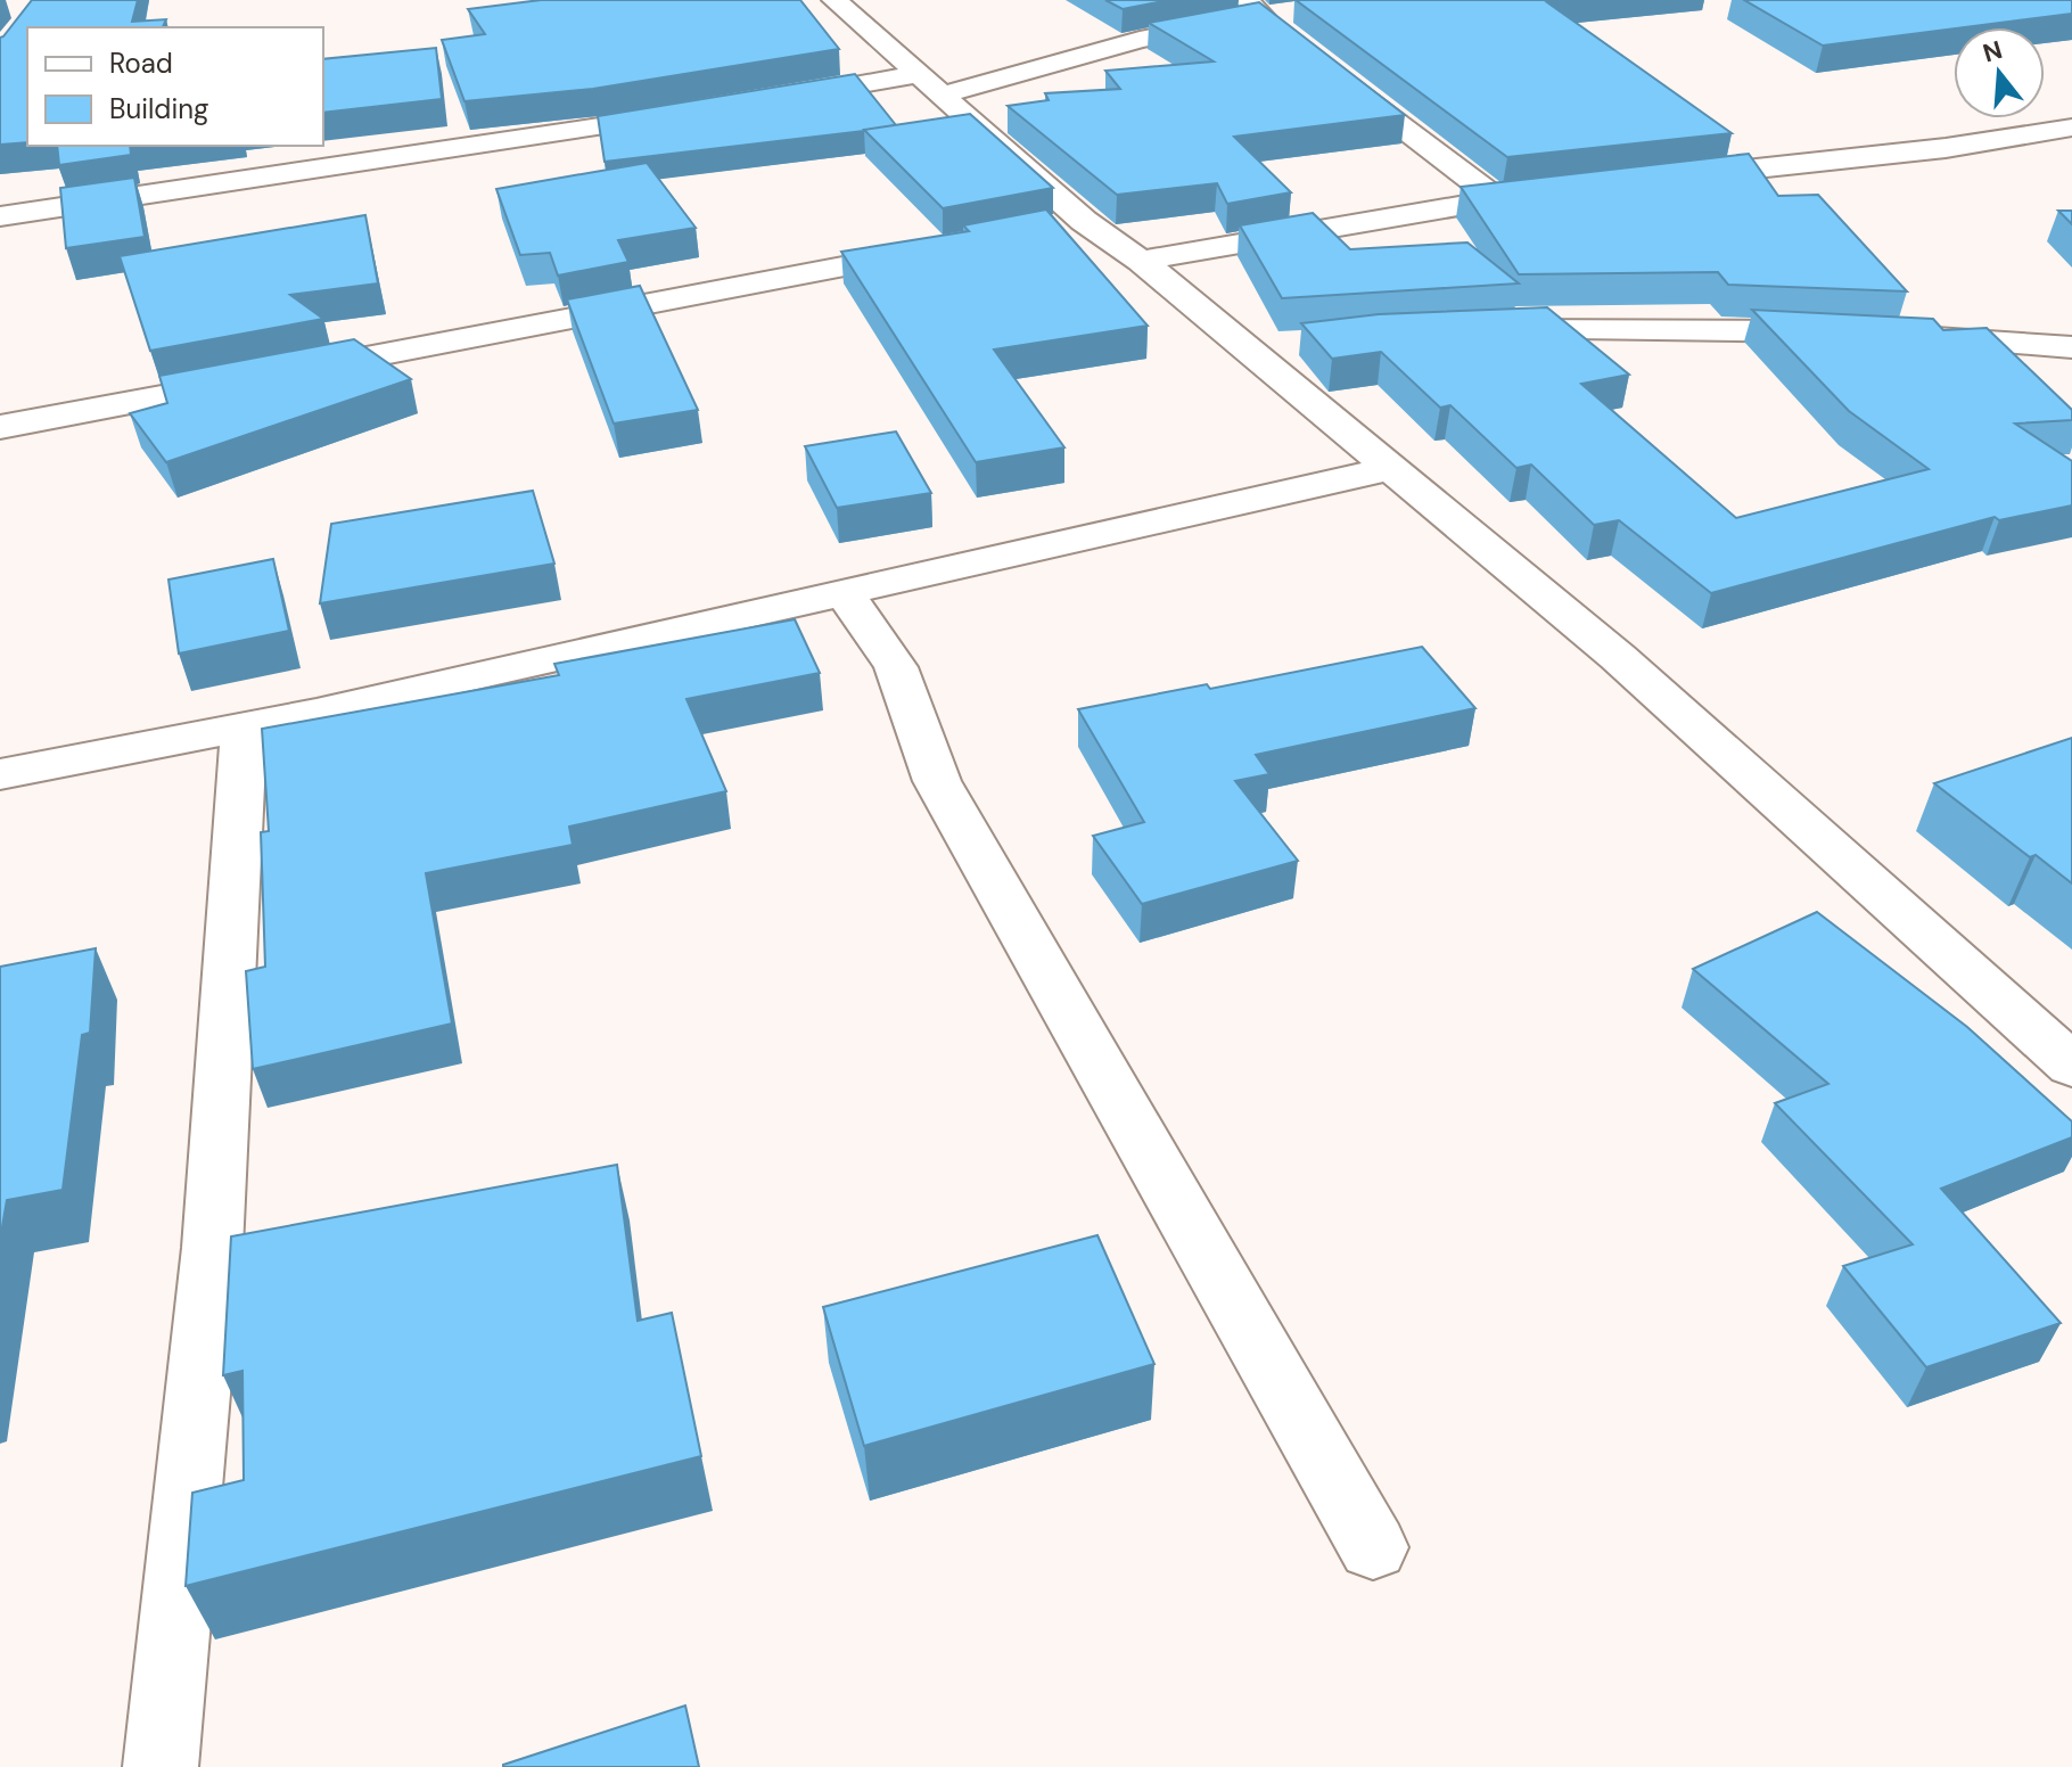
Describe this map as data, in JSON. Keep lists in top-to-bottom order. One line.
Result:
{"legend":["Road","Building"],"north":"top"}
